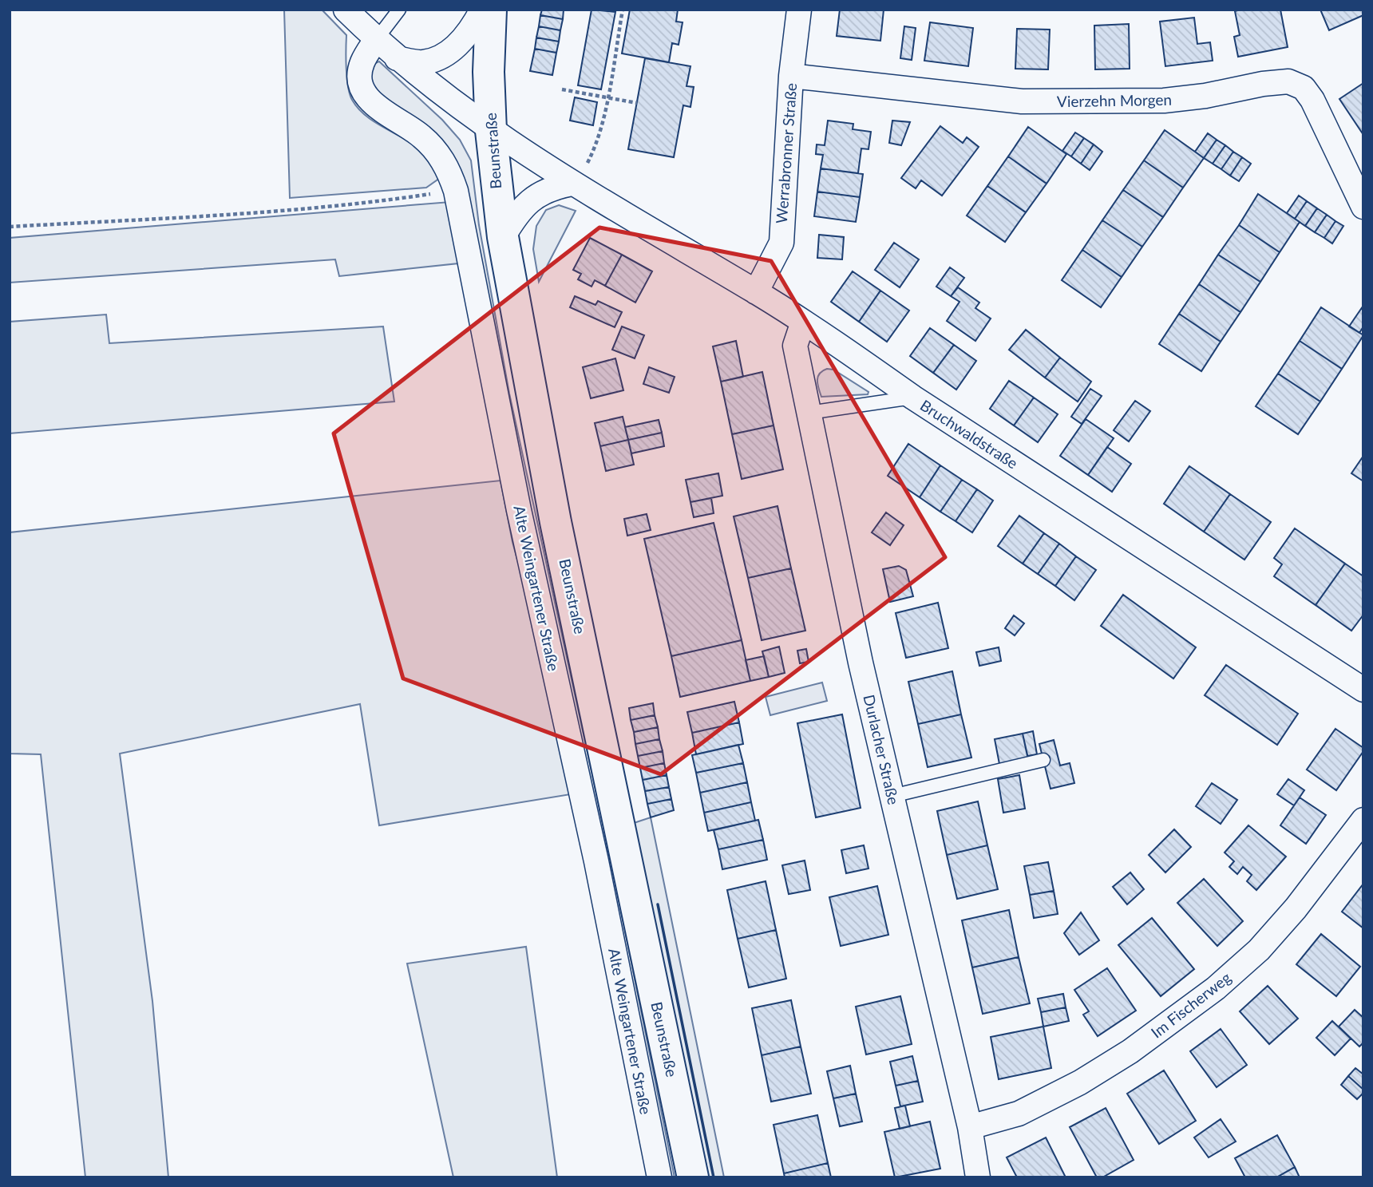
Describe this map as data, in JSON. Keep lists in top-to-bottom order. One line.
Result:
{"streets":{"main road":["Beunstraße"],"street":["Vierzehn Morgen","Werrabronner Straße","Bruchwaldstraße","Alte Weingartener Straße","Durlacher Straße","Im Fischerweg"]},"crossings":[["Vierzehn Morgen","Werrabronner Straße"],["Beunstraße","Bruchwaldstraße"],["Werrabronner Straße","Bruchwaldstraße"],["Bruchwaldstraße","Alte Weingartener Straße"],["Bruchwaldstraße","Durlacher Straße"],["Durlacher Straße","Im Fischerweg"]]}
